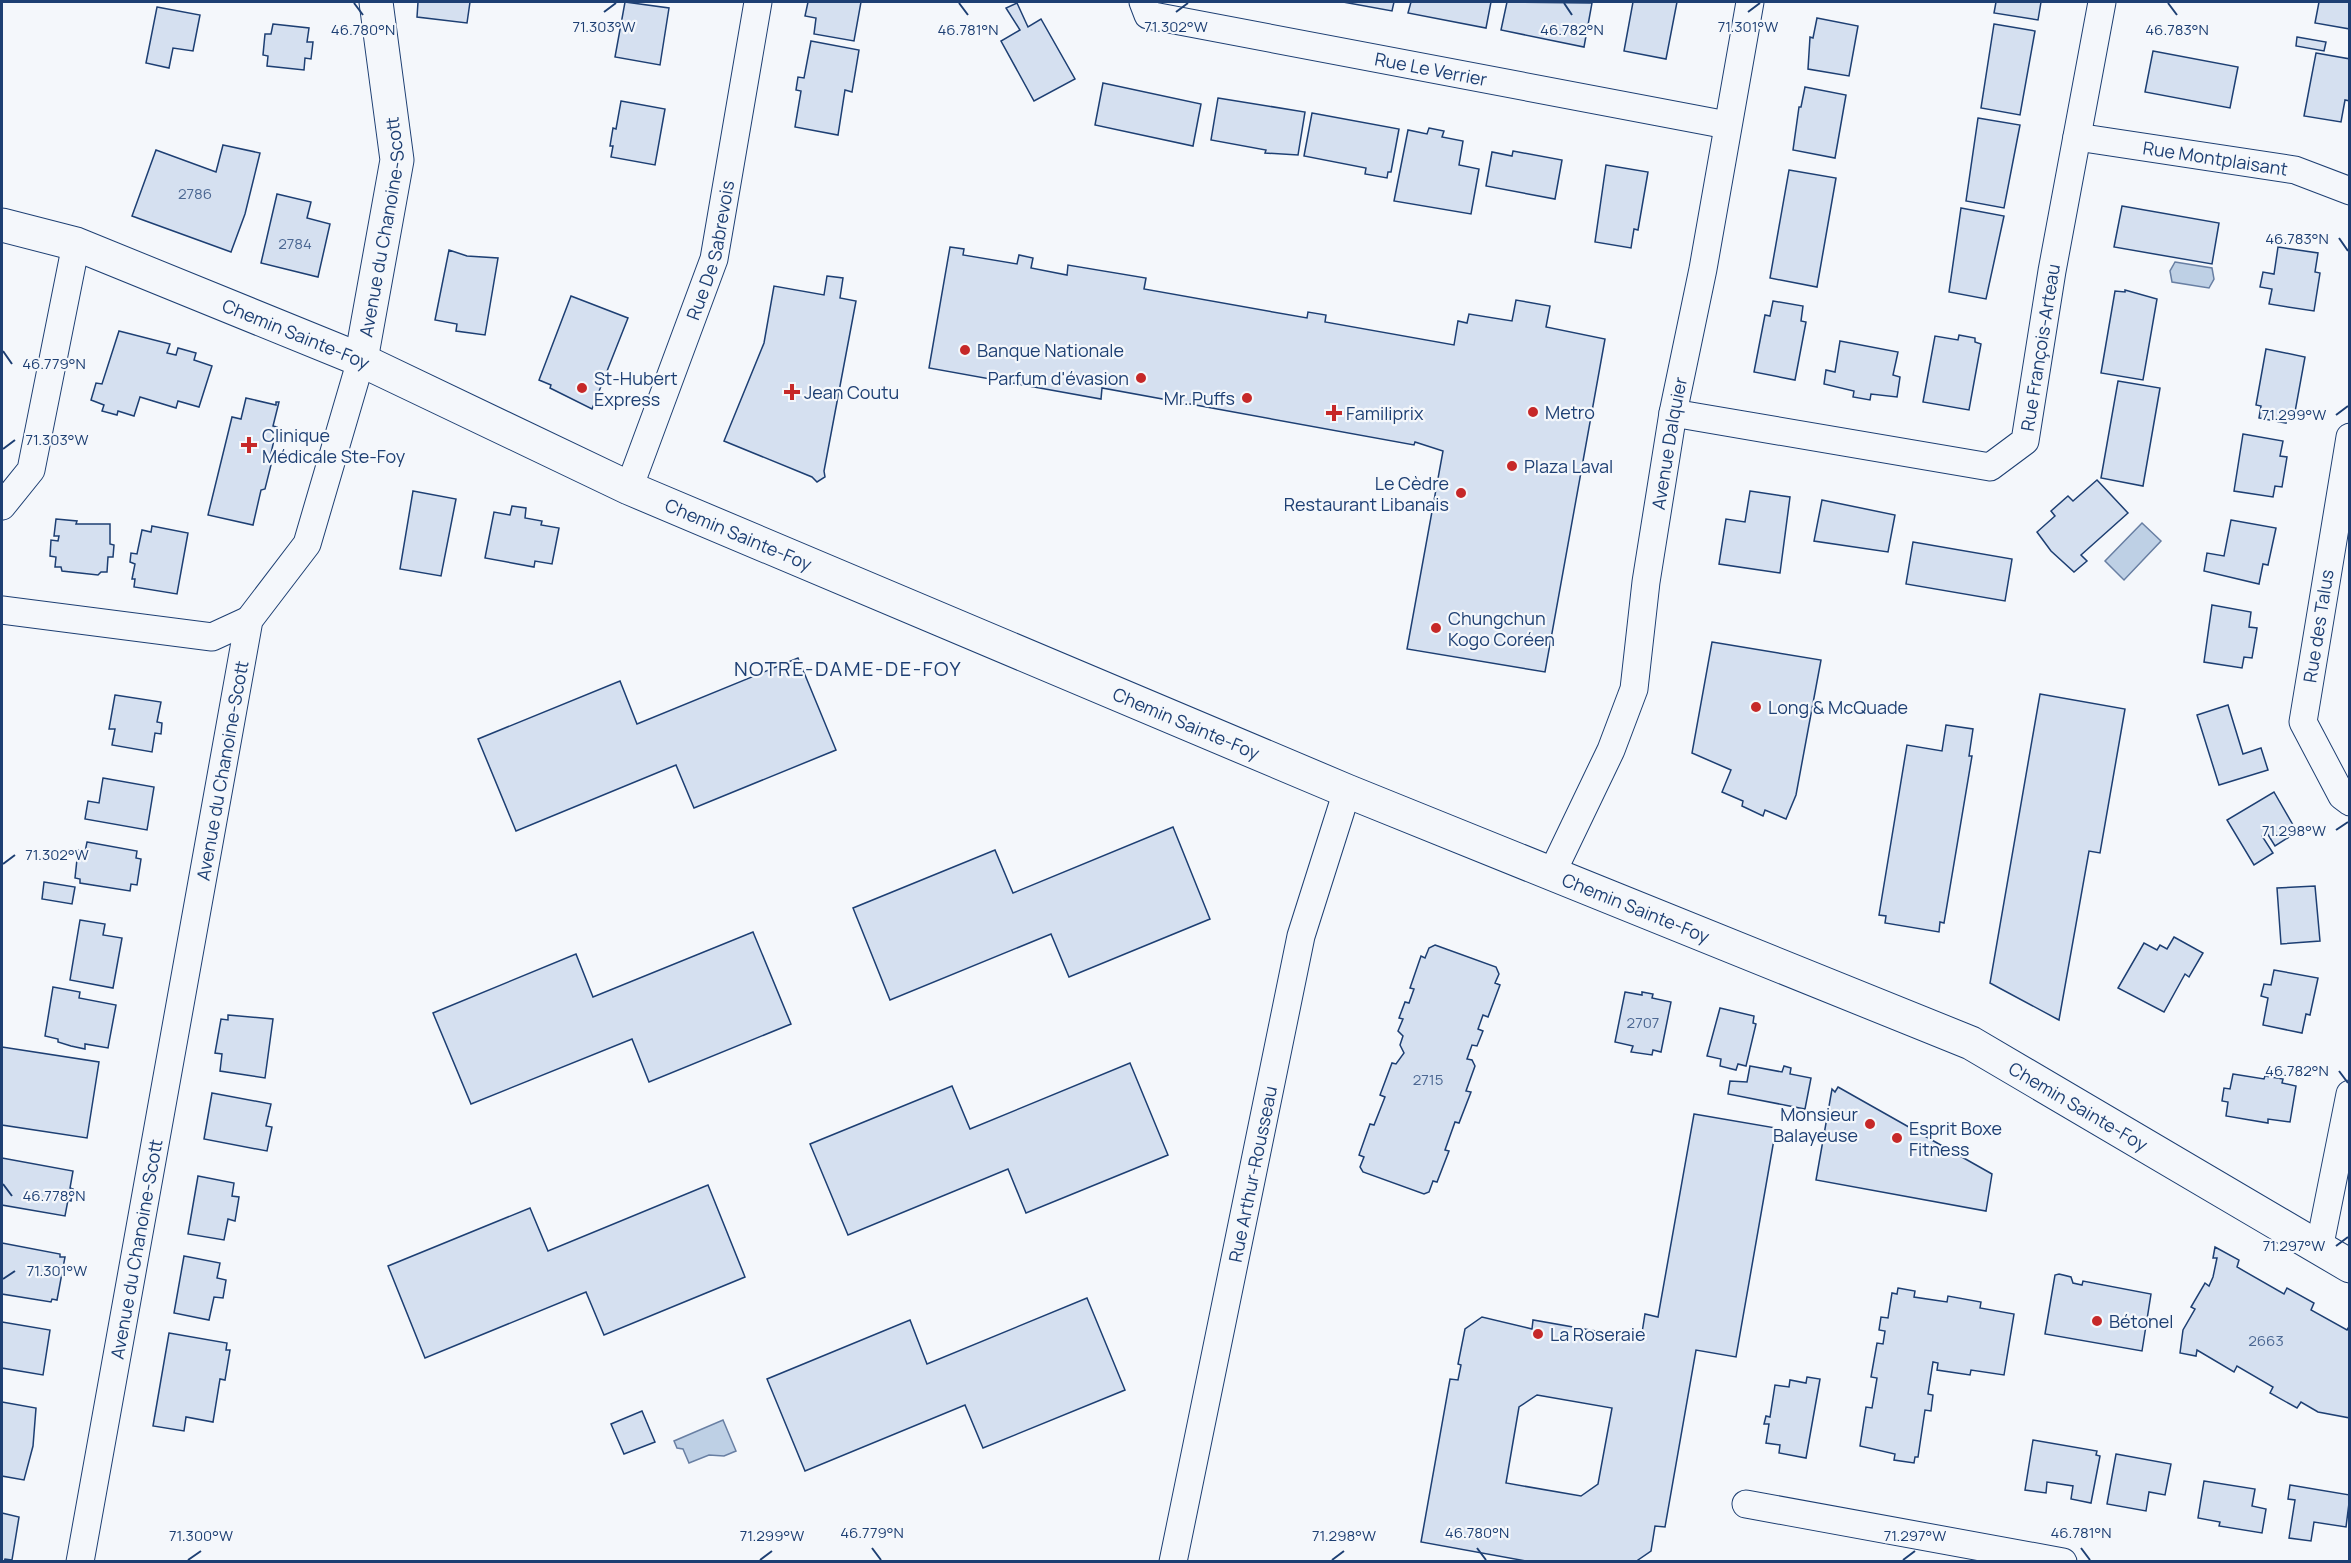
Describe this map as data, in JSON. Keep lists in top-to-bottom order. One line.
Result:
{"streets":{"main road":["Avenue du Chanoine-Scott","Chemin Sainte-Foy"],"street":["Rue Le Verrier","Rue Montplaisant","Rue De Sabrevois","Rue François-Arteau","Avenue Dalquier","Rue des Talus","Rue Arthur-Rousseau"]},"crossings":[["Rue Le Verrier","Avenue Dalquier"],["Rue Montplaisant","Rue François-Arteau"],["Avenue du Chanoine-Scott","Chemin Sainte-Foy"],["Rue De Sabrevois","Chemin Sainte-Foy"],["Chemin Sainte-Foy","Avenue Dalquier"],["Chemin Sainte-Foy","Rue Arthur-Rousseau"],["Rue François-Arteau","Avenue Dalquier"]],"districts":["NOTRE-DAME-DE-FOY"],"places":{"other":["Banque Nationale","Parfum d'évasion","St-Hubert Express","Mr. Puffs","Metro","Plaza Laval","Le Cèdre Restaurant Libanais","Chungchun Kogo Coréen","Long & McQuade","Monsieur Balayeuse","Esprit Boxe Fitness","Bétonel","La Roseraie"],"health":["Jean Coutu","Familiprix","Clinique Médicale Ste-Foy"]},"house_numbers":["2786","2784","2707","2715","2663"],"coordinates":["71.303°W","71.302°W","71.301°W","46.780°N","46.781°N","46.782°N","46.783°N","46.779°N","71.299°W","71.298°W","46.778°N","71.297°W","71.300°W"]}
